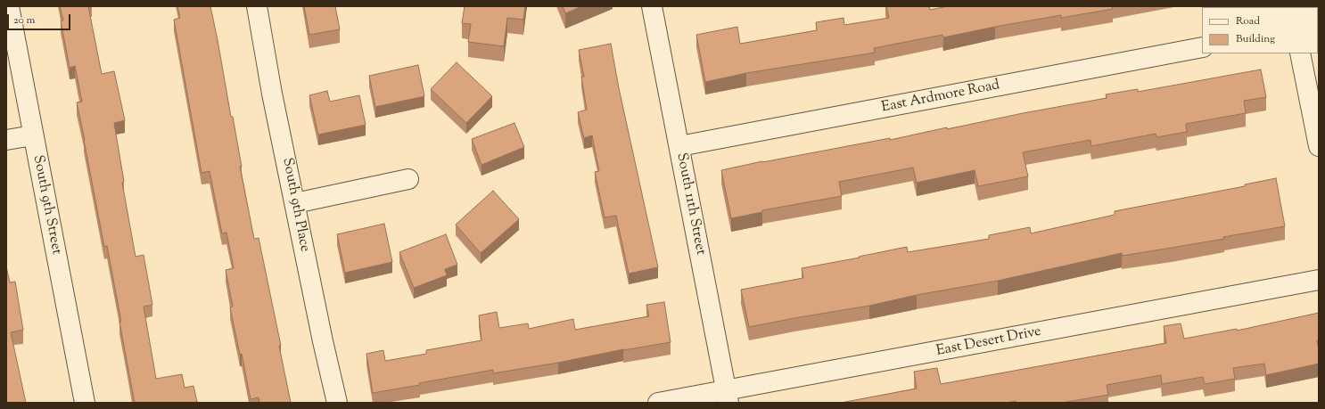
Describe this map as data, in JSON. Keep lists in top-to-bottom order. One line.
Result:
{"streets":{"street":["East Ardmore Road","South 11th Street","South 9th Street","South 9th Place","East Desert Drive"]},"crossings":[["East Ardmore Road","South 11th Street"],["South 11th Street","East Desert Drive"]],"legend":["Road","Building"],"scale_bar":"20 m"}
